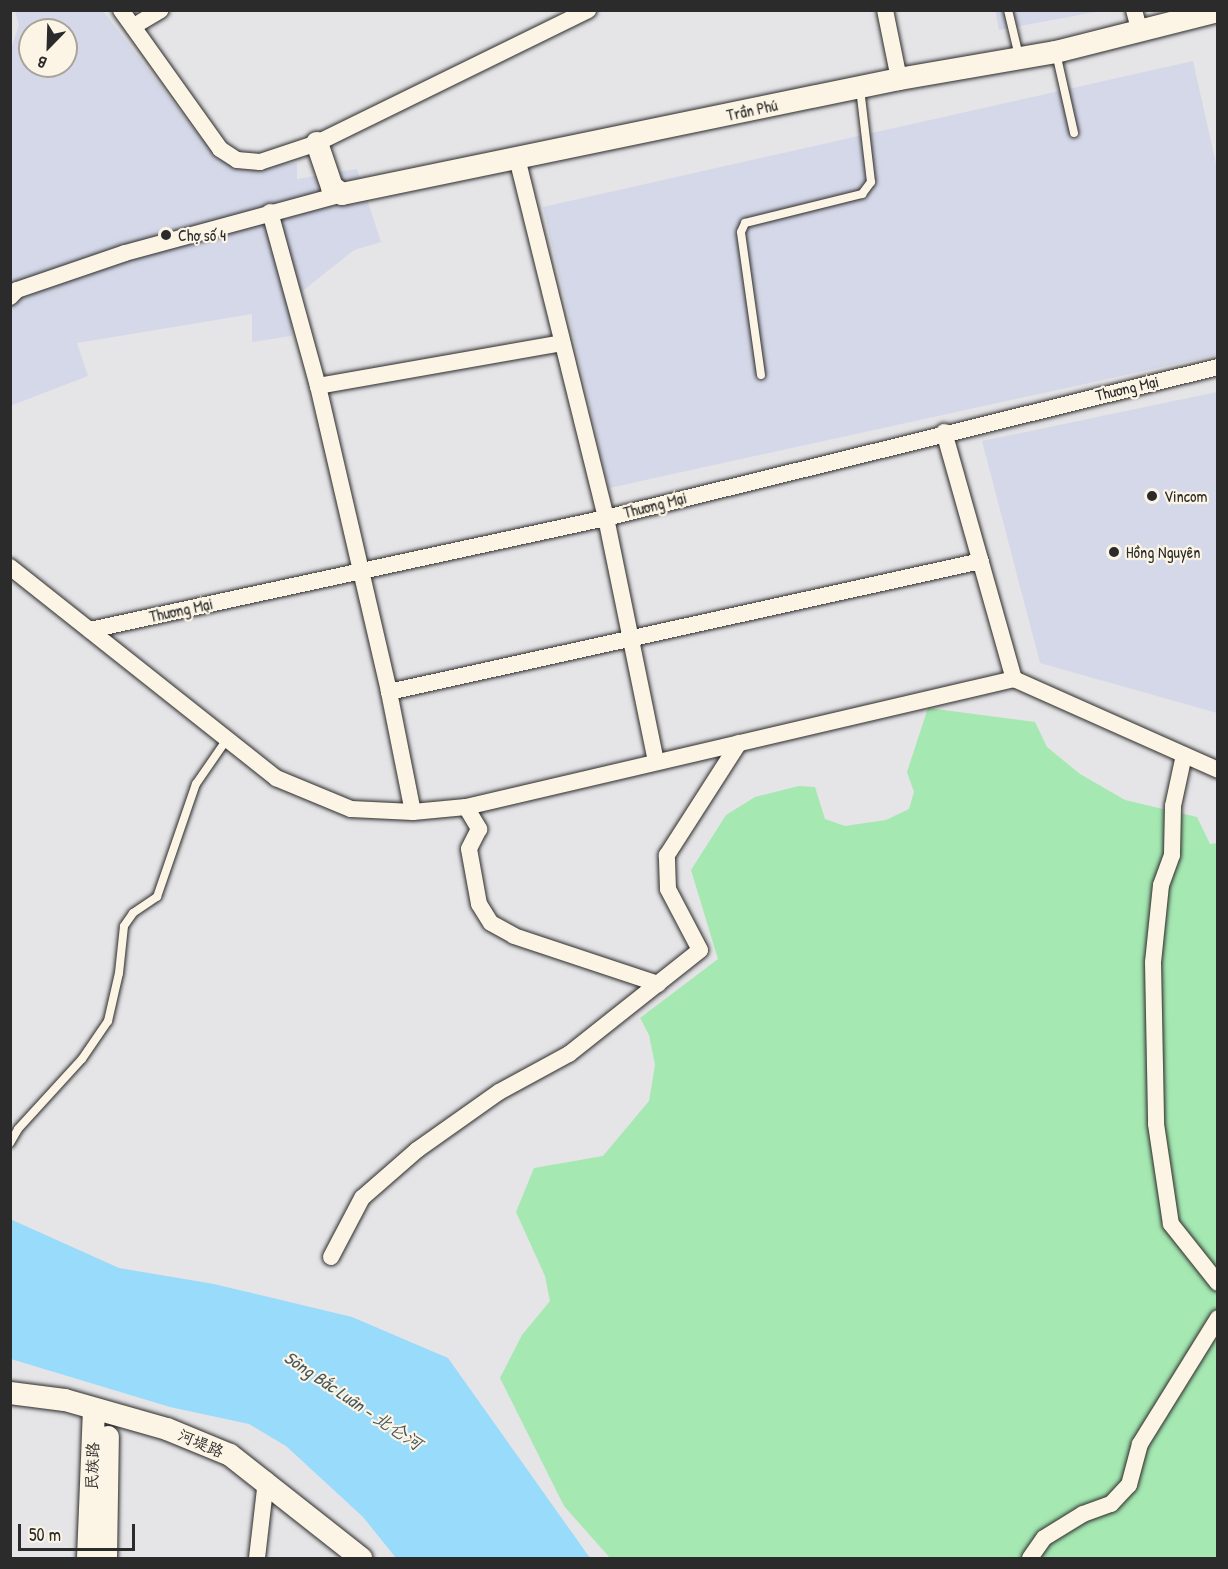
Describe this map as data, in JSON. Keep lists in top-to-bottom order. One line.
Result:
{"streets":{"street":["Trần Phú","Thương Mại","河堤路","民族路"]},"crossings":[["河堤路","民族路"]],"water":["Sông Bắc Luân - 北仑河"],"places":["Chợ số 4","Vincom","Hồng Nguyên"],"scale_bar":"50 m","north":"bottom left"}
